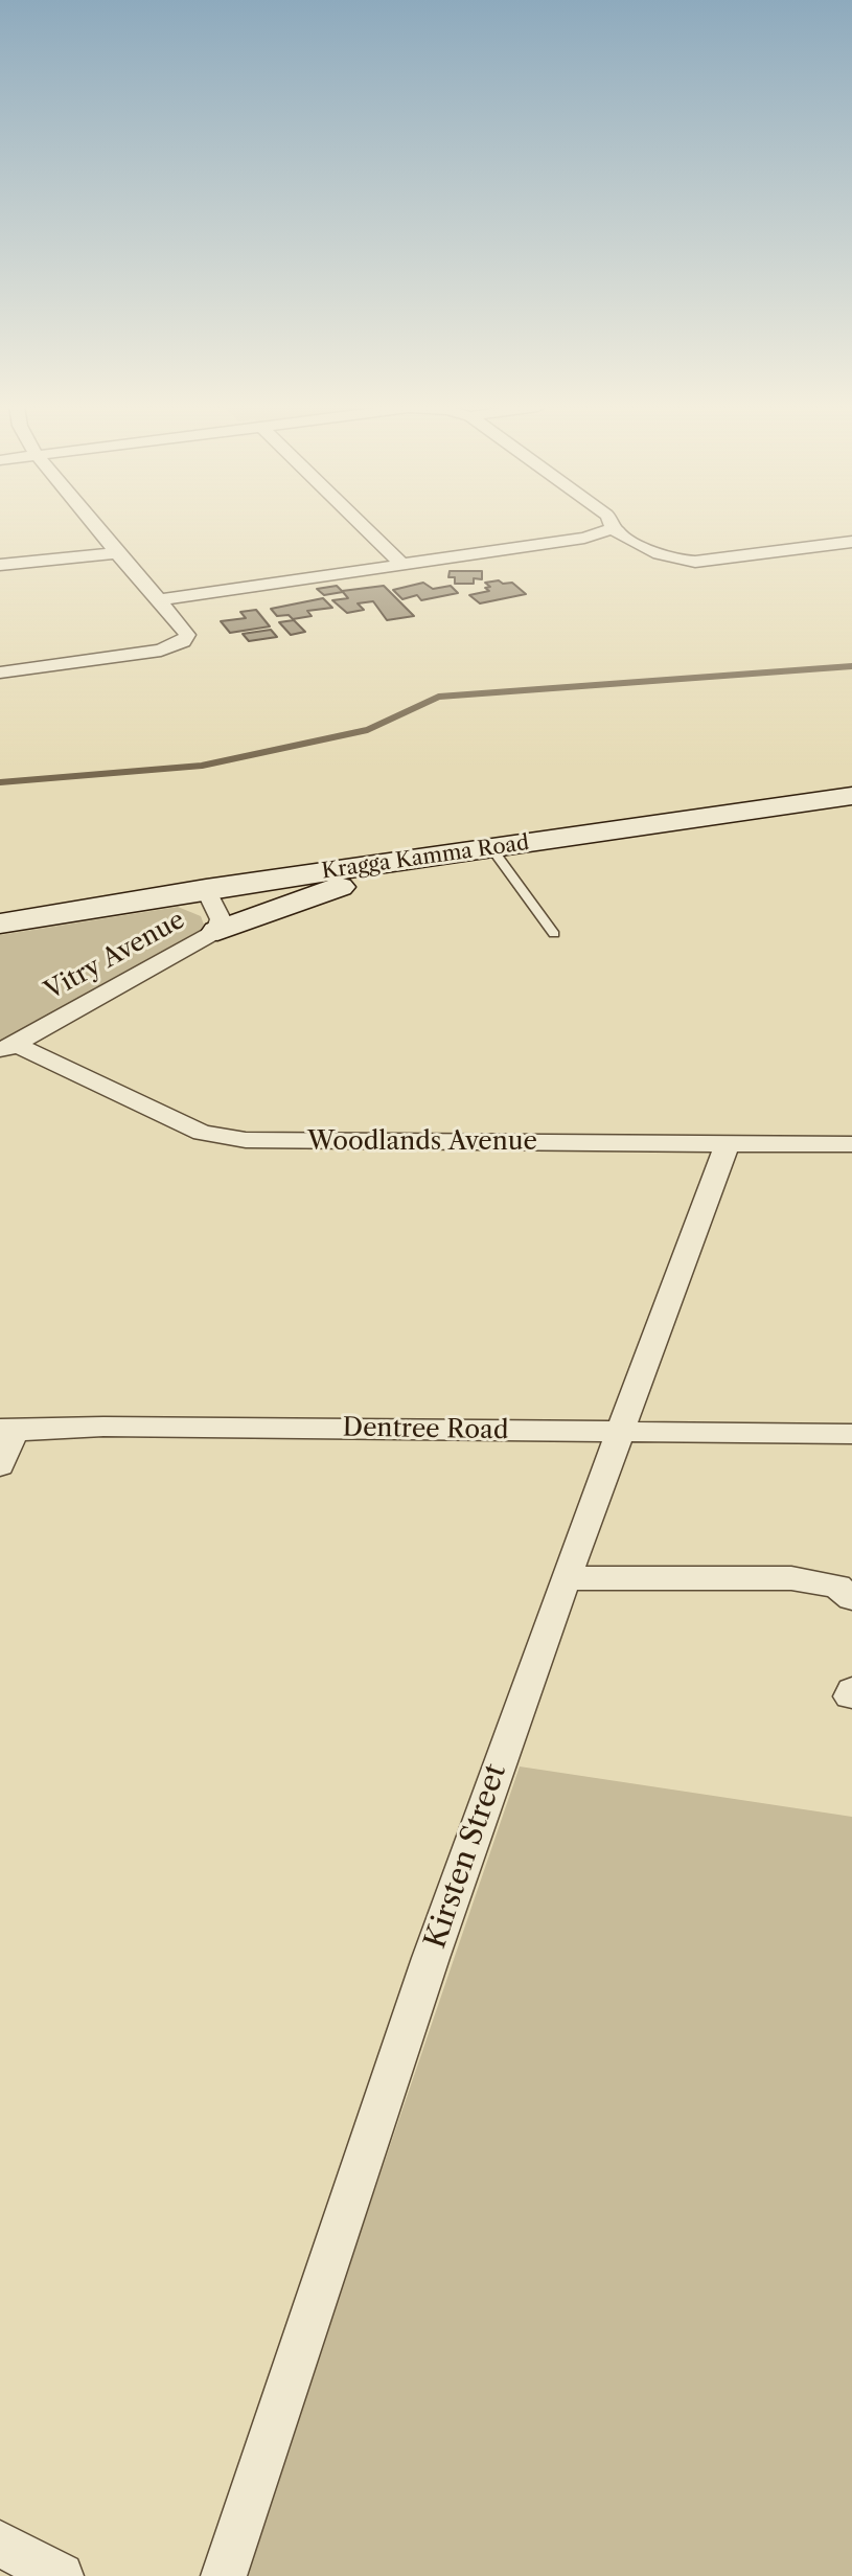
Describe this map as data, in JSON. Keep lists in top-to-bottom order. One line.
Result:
{"streets":{"main road":["Kragga Kamma Road"],"street":["Vitry Avenue","Woodlands Avenue","Dentree Road","Kirsten Street"]},"crossings":[["Kragga Kamma Road","Vitry Avenue"],["Vitry Avenue","Woodlands Avenue"],["Woodlands Avenue","Kirsten Street"],["Dentree Road","Kirsten Street"]]}
